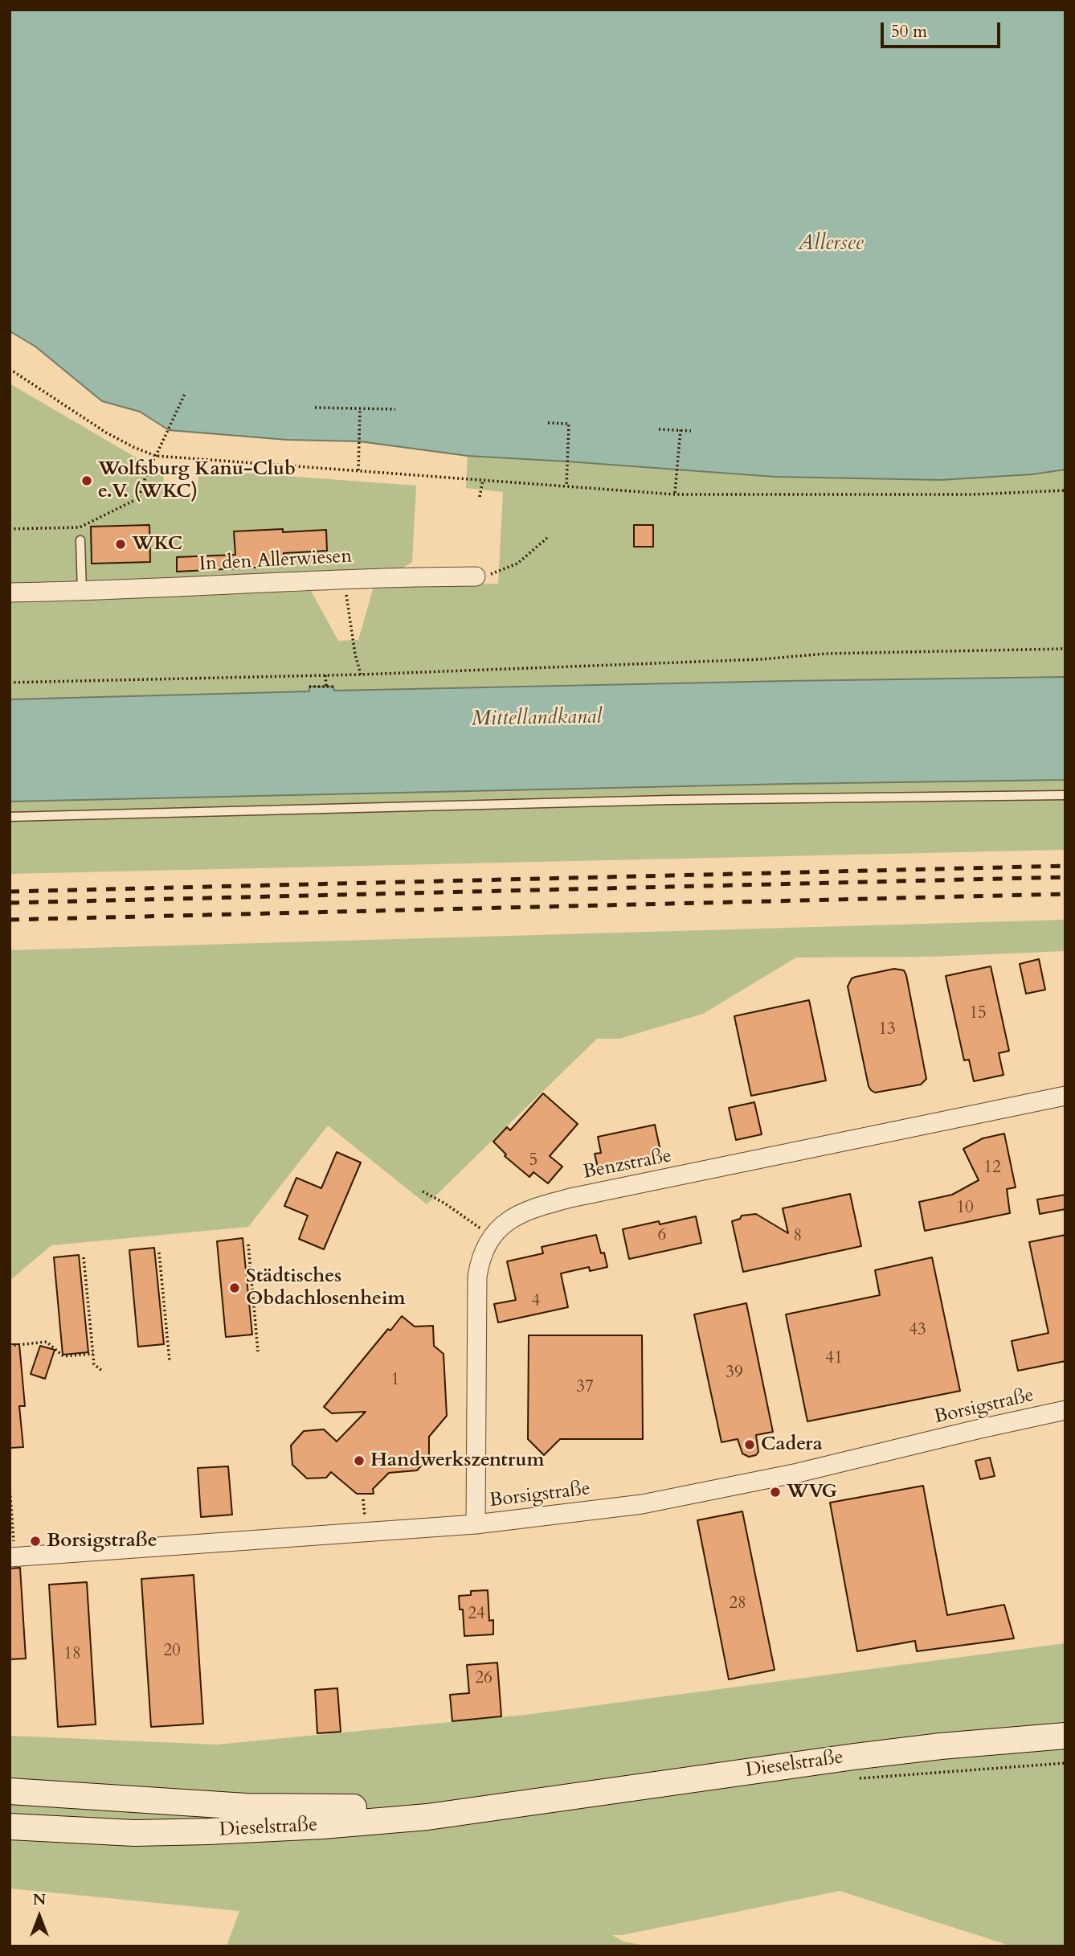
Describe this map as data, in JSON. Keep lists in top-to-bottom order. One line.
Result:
{"streets":{"main road":["Dieselstraße"],"street":["In den Allerwiesen","Benzstraße","Borsigstraße"]},"crossings":[["Benzstraße","Borsigstraße"]],"water":["Allersee","Mittellandkanal"],"places":["Wolfsburg Kanu-Club e.V. (WKC)","WKC","Städtisches Obdachlosenheim","Cadera","Handwerkszentrum","WVG","Borsigstraße"],"house_numbers":["15","13","5","12","10","6","8","4","43","41","39","1","37","28","24","20","18","26"],"scale_bar":"50 m","north":"top"}
